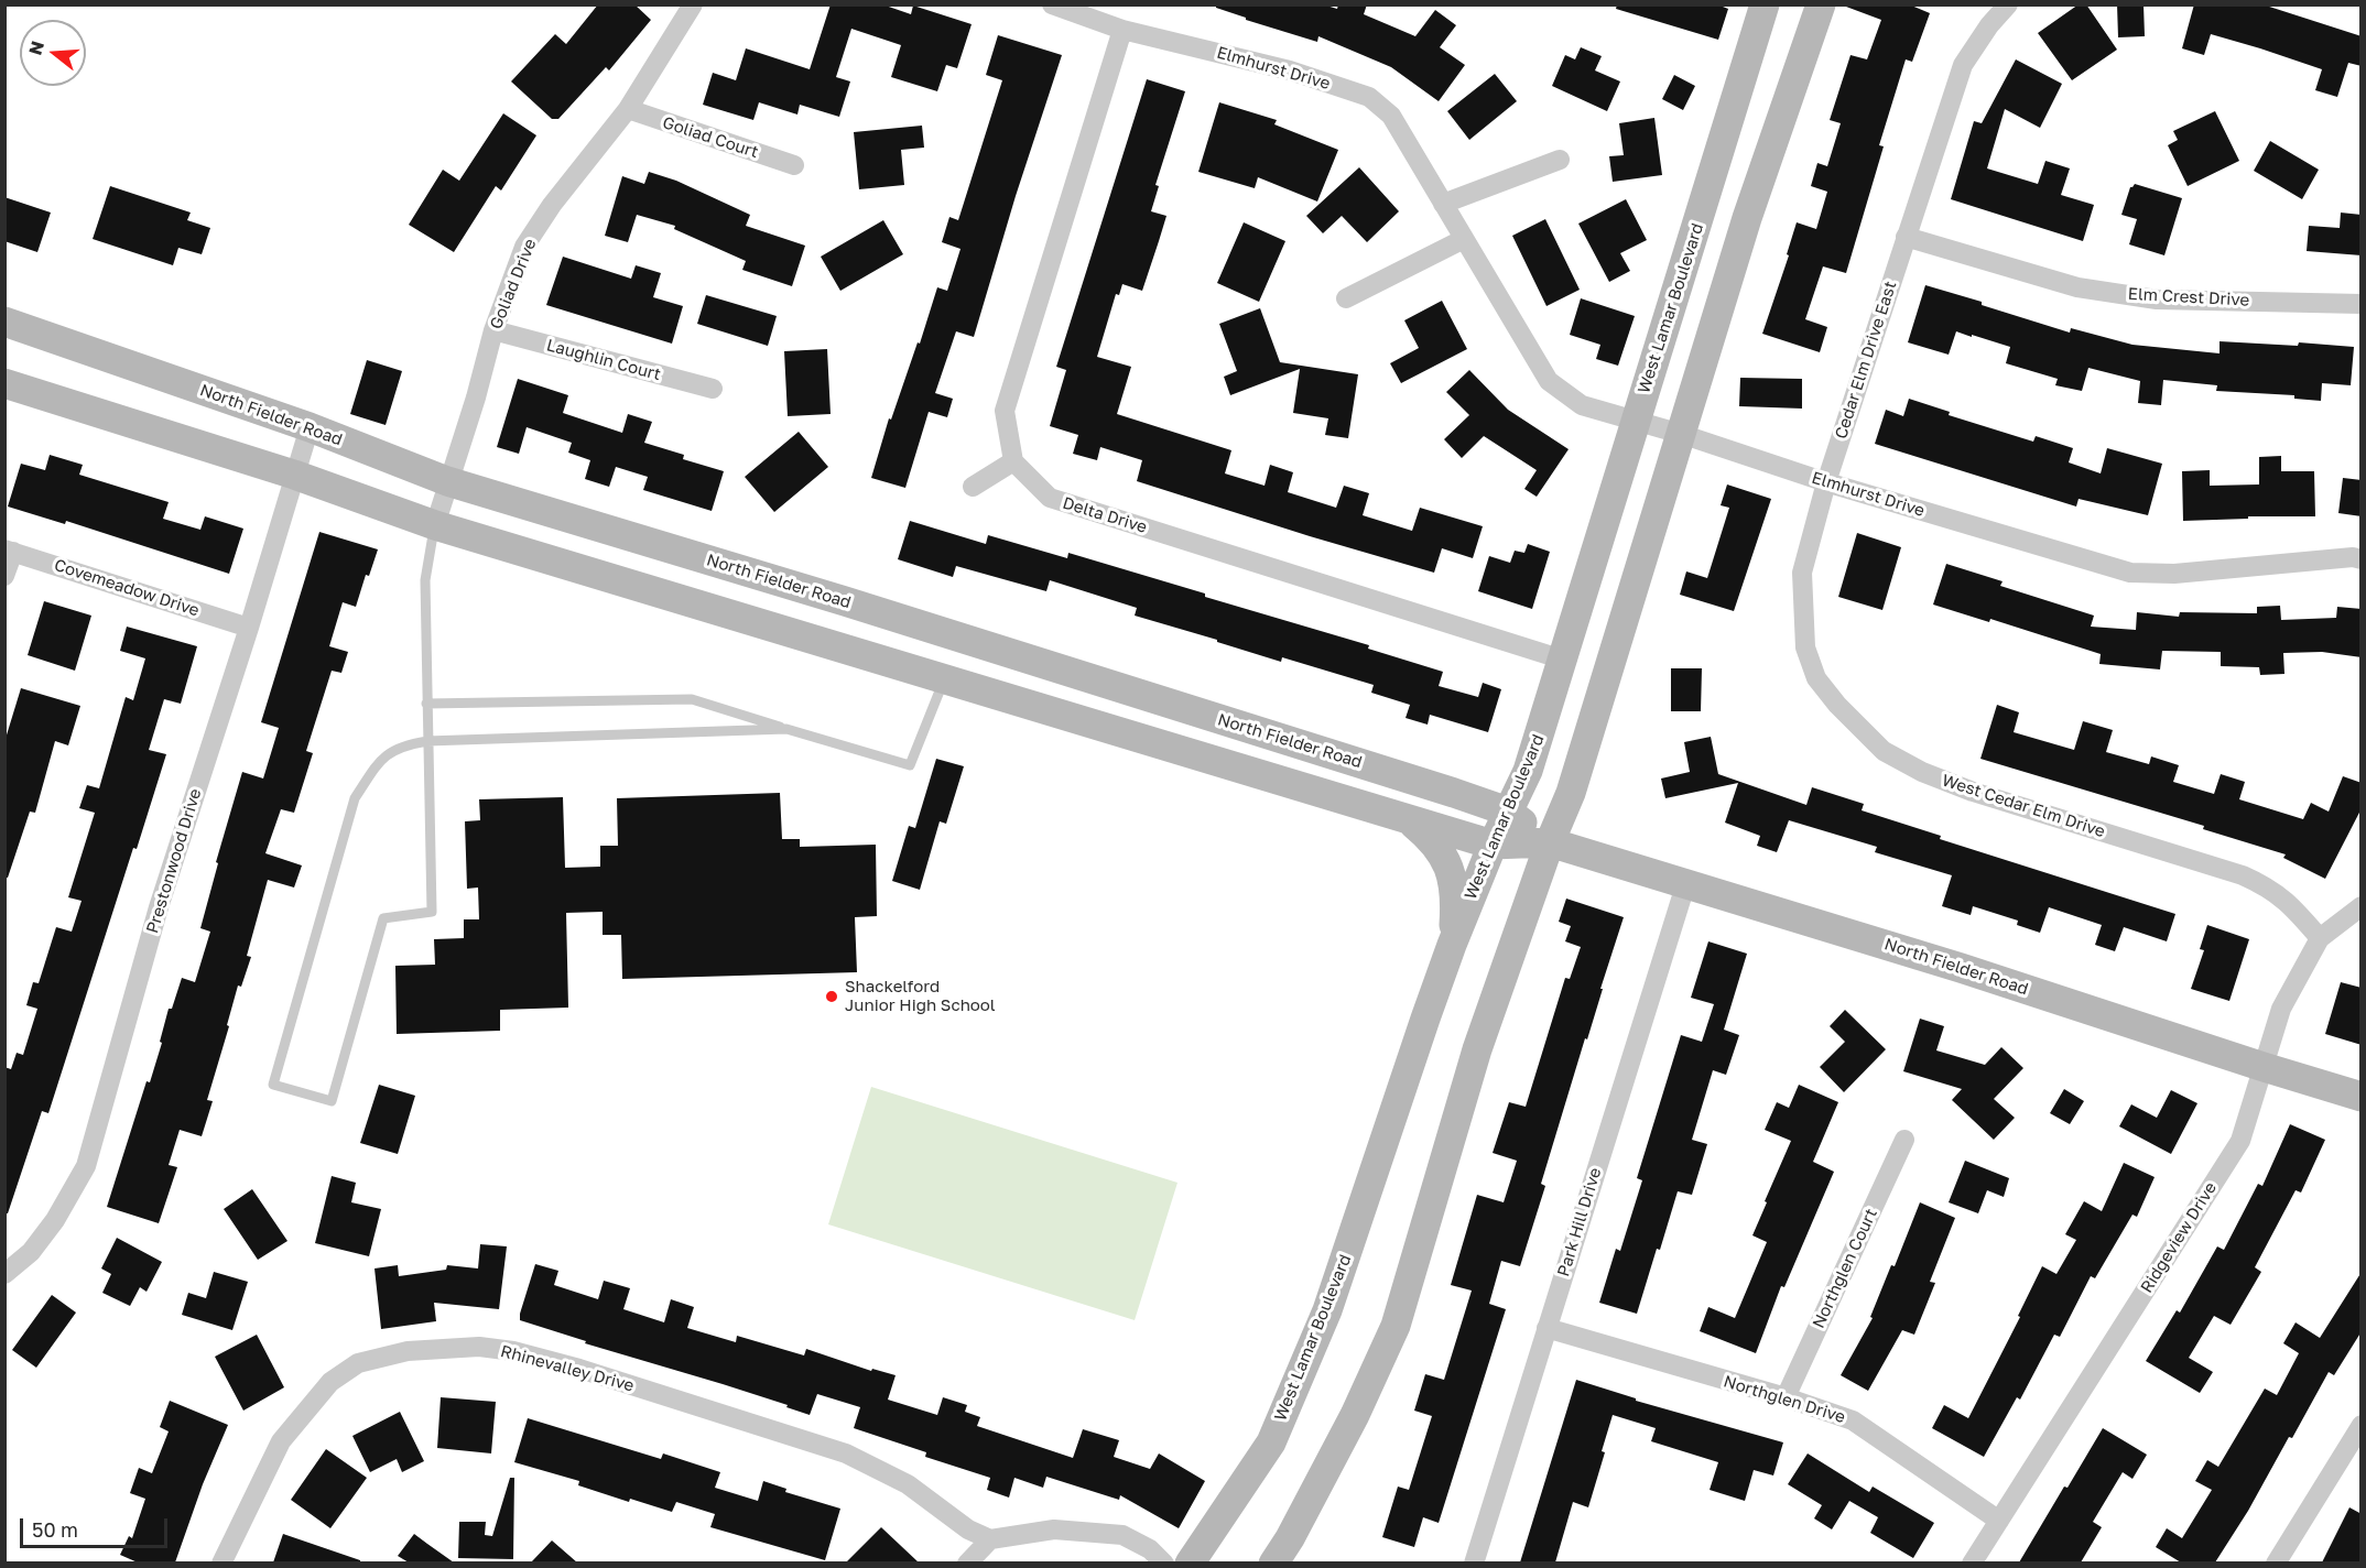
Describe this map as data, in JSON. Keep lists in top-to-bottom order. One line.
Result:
{"streets":{"main road":["West Lamar Boulevard","North Fielder Road"],"street":["Elmhurst Drive","Goliad Court","Goliad Drive","Elm Crest Drive","Laughlin Court","Cedar Elm Drive East","Delta Drive","Covemeadow Drive","West Cedar Elm Drive","Prestonwood Drive","Park Hill Drive","Ridgeview Drive","Northglen Court","Rhinevalley Drive","Northglen Drive"]},"crossings":[["Elmhurst Drive","West Lamar Boulevard"],["Elmhurst Drive","Cedar Elm Drive East"],["Elmhurst Drive","West Cedar Elm Drive"],["Goliad Court","Goliad Drive"],["Goliad Drive","Laughlin Court"],["Goliad Drive","North Fielder Road"],["Elm Crest Drive","Cedar Elm Drive East"],["West Lamar Boulevard","North Fielder Road"],["West Lamar Boulevard","Delta Drive"],["Cedar Elm Drive East","West Cedar Elm Drive"],["North Fielder Road","Prestonwood Drive"],["North Fielder Road","Park Hill Drive"],["North Fielder Road","Ridgeview Drive"],["Covemeadow Drive","Prestonwood Drive"],["West Cedar Elm Drive","Ridgeview Drive"],["Park Hill Drive","Northglen Drive"],["Ridgeview Drive","Northglen Drive"],["Northglen Court","Northglen Drive"]],"places":["Shackelford Junior High School"],"scale_bar":"50 m","north":"left"}
